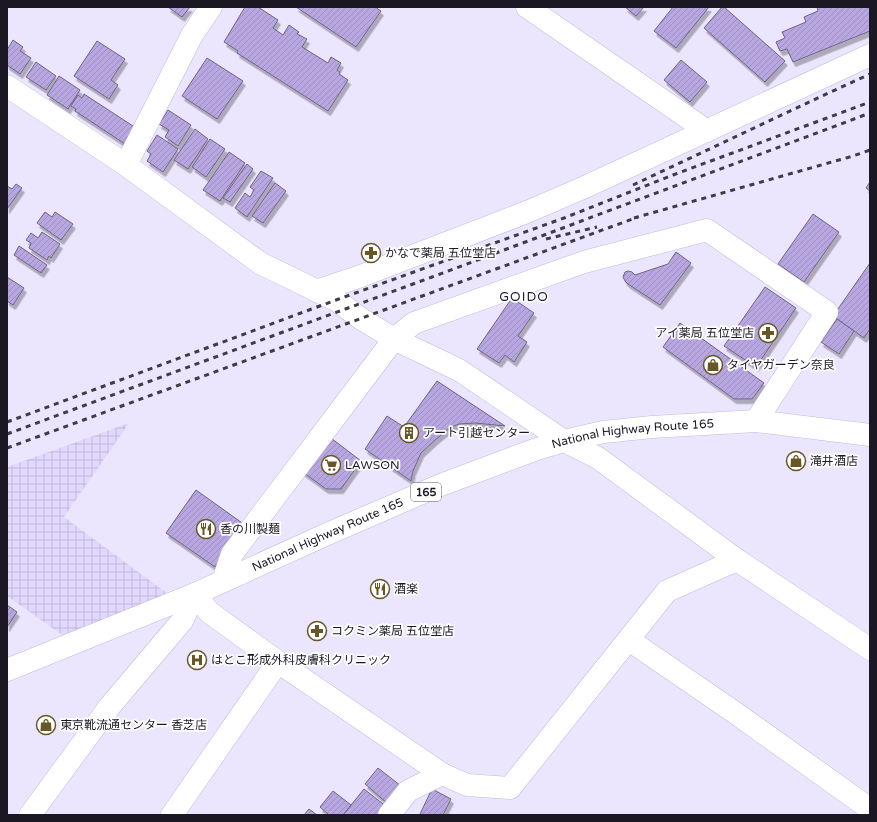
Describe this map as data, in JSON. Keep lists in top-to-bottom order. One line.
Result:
{"streets":{"main road":["National Highway Route 165","165"]},"districts":["GOIDO"],"places":{"pharmacy":["かなで薬局 五位堂店","アイ薬局 五位堂店","コクミン薬局 五位堂店"],"shop":["タイヤガーデン奈良","滝井酒店","東京靴流通センター 香芝店"],"building":["アート引越センター"],"supermarket":["LAWSON"],"restaurant":["香の川製麺","酒楽"],"hospital":["はとこ形成外科皮膚科クリニック"]}}
